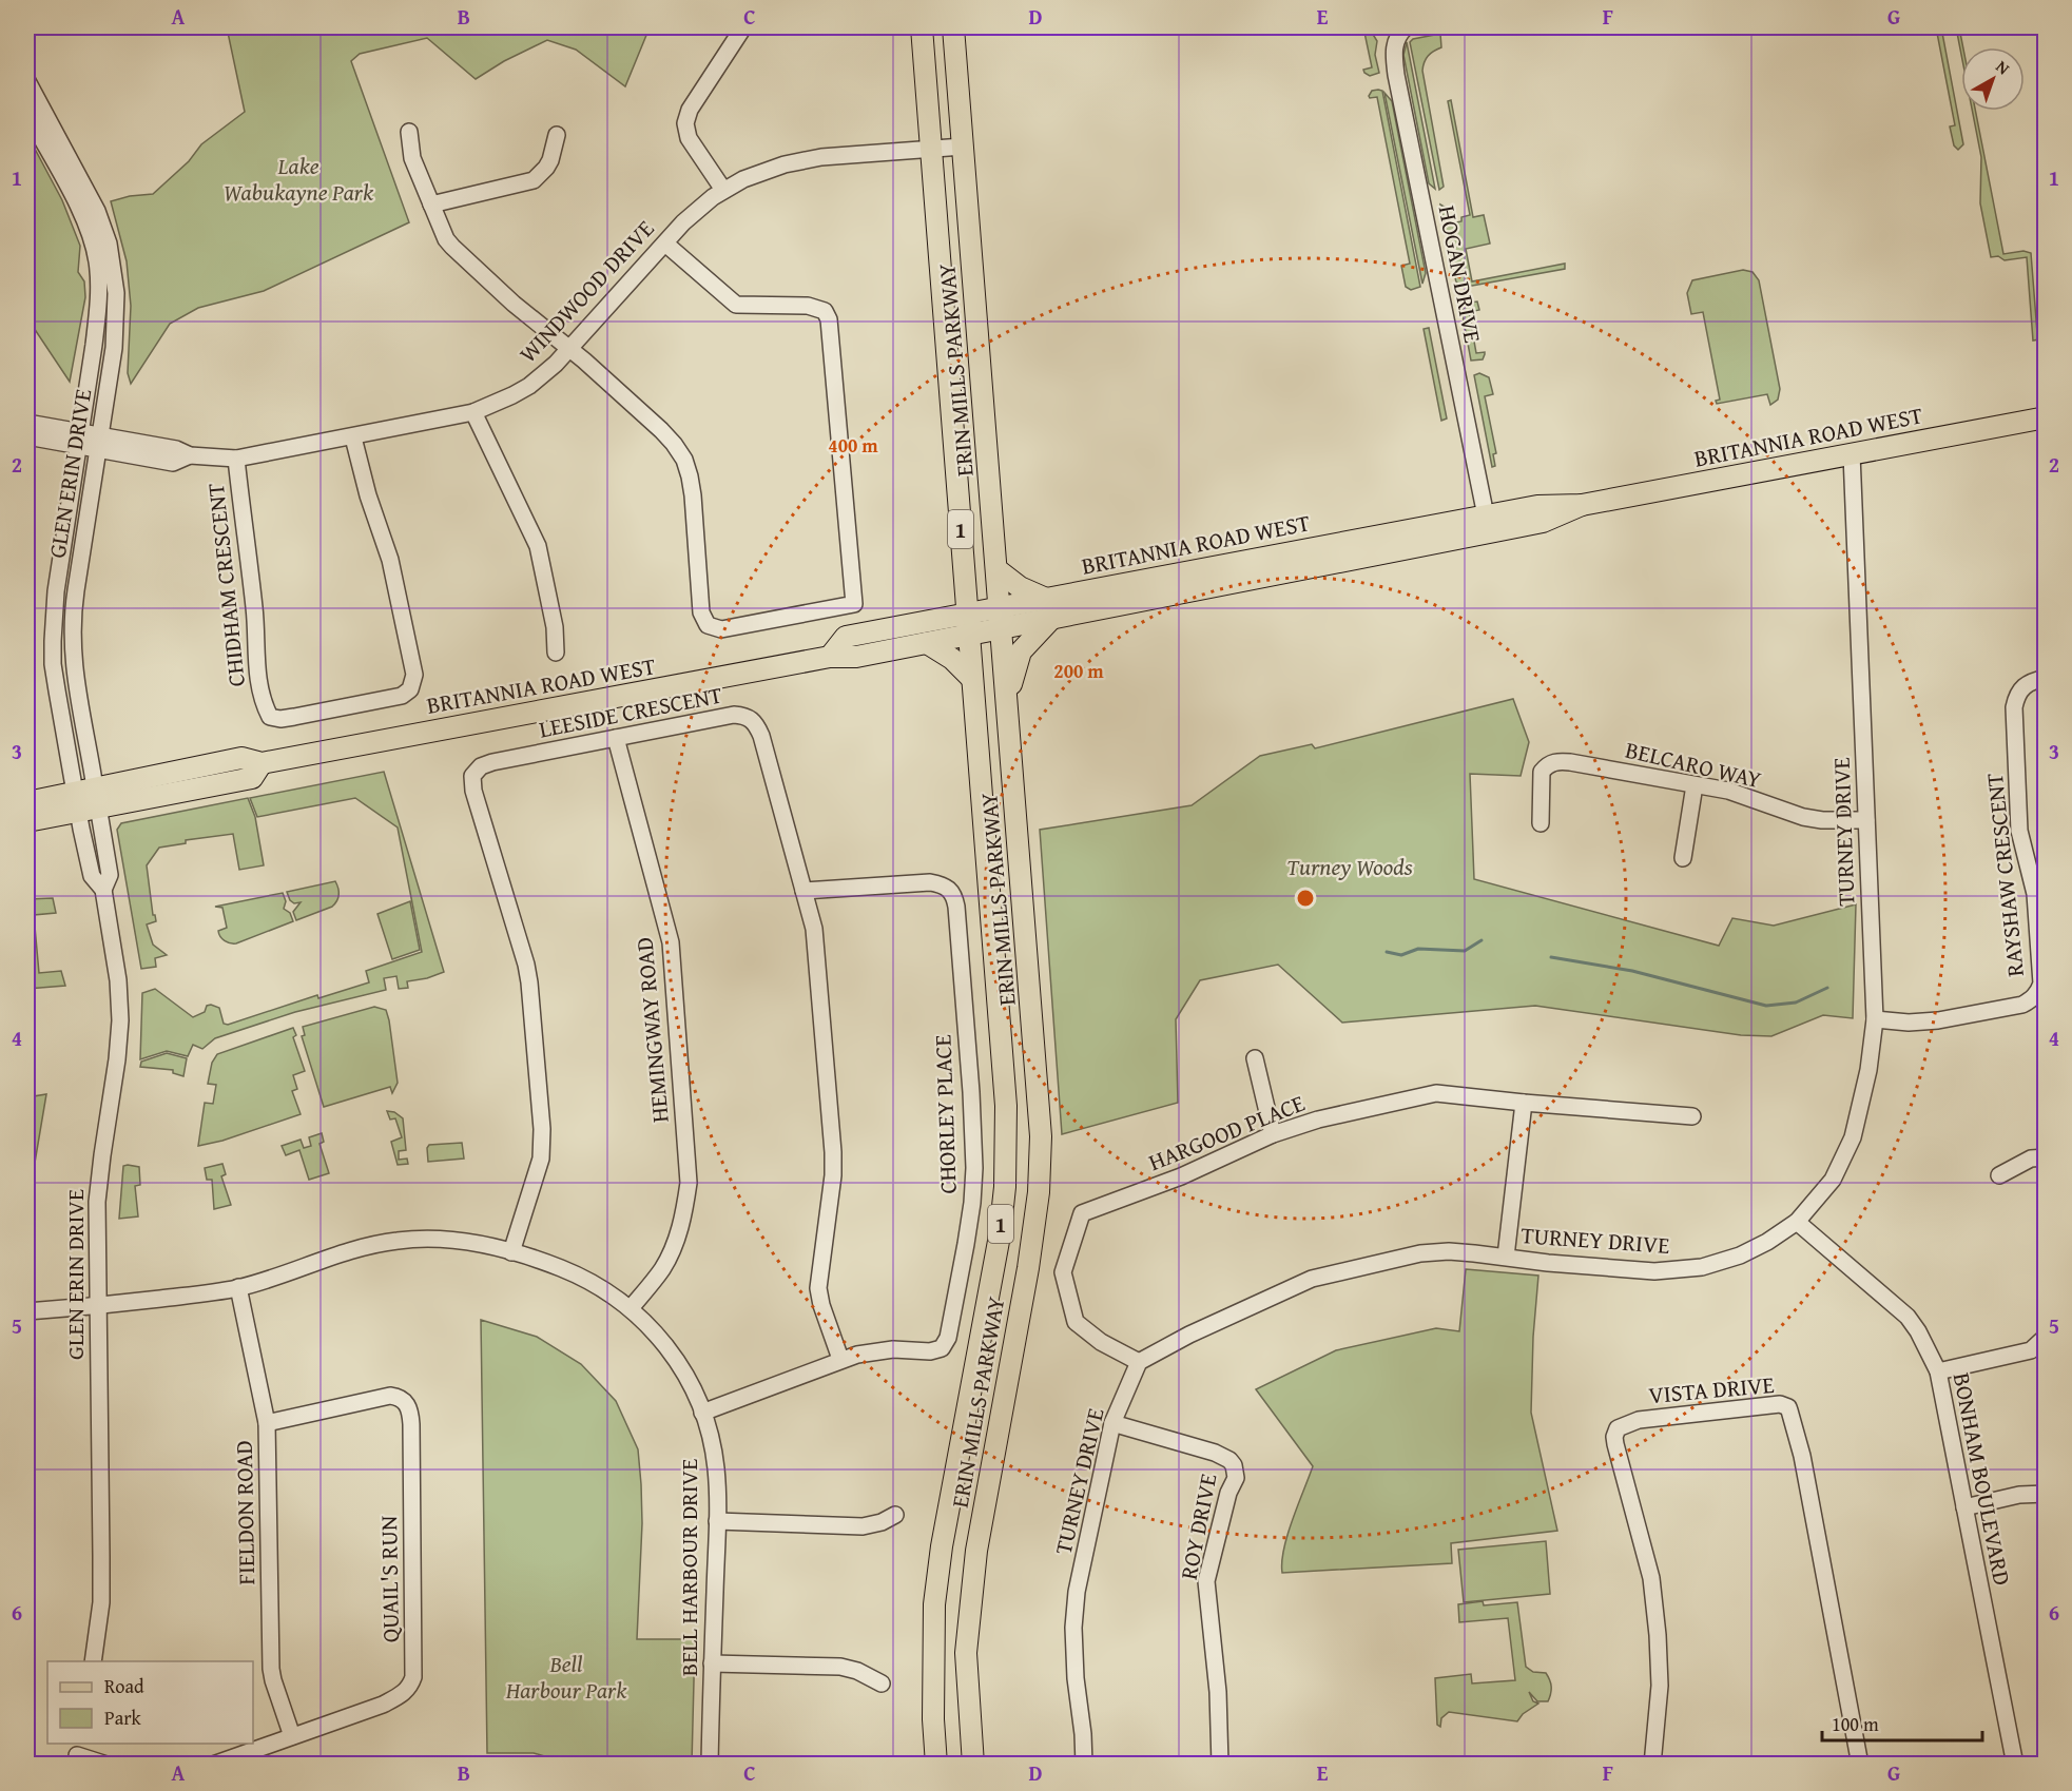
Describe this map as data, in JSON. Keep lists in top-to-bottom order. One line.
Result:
{"streets":{"main road":["ERIN MILLS PARKWAY","BRITANNIA ROAD WEST","1"],"street":["HOGAN DRIVE","WINDWOOD DRIVE","GLEN ERIN DRIVE","CHIDHAM CRESCENT","LEESIDE CRESCENT","BELCARO WAY","TURNEY DRIVE","RAYSHAW CRESCENT","HEMINGWAY ROAD","CHORLEY PLACE","HARGOOD PLACE","VISTA DRIVE","BONHAM BOULEVARD","FIELDON ROAD","ROY DRIVE","BELL HARBOUR DRIVE","QUAIL'S RUN"]},"crossings":[["HOGAN DRIVE","BRITANNIA ROAD WEST"],["WINDWOOD DRIVE","ERIN MILLS PARKWAY"],["WINDWOOD DRIVE","GLEN ERIN DRIVE"],["WINDWOOD DRIVE","CHIDHAM CRESCENT"],["ERIN MILLS PARKWAY","BRITANNIA ROAD WEST"],["BRITANNIA ROAD WEST","GLEN ERIN DRIVE"],["BRITANNIA ROAD WEST","TURNEY DRIVE"],["GLEN ERIN DRIVE","BELL HARBOUR DRIVE"],["LEESIDE CRESCENT","HEMINGWAY ROAD"],["LEESIDE CRESCENT","CHORLEY PLACE"],["LEESIDE CRESCENT","BELL HARBOUR DRIVE"],["BELCARO WAY","TURNEY DRIVE"],["TURNEY DRIVE","RAYSHAW CRESCENT"],["TURNEY DRIVE","HARGOOD PLACE"],["TURNEY DRIVE","BONHAM BOULEVARD"],["TURNEY DRIVE","ROY DRIVE"],["HEMINGWAY ROAD","BELL HARBOUR DRIVE"],["CHORLEY PLACE","BELL HARBOUR DRIVE"],["FIELDON ROAD","BELL HARBOUR DRIVE"],["FIELDON ROAD","QUAIL'S RUN"]],"parks":["Lake Wabukayne Park","Turney Woods","Bell Harbour Park"],"legend":["Road","Park"],"scale_bar":"100 m","north":"top right","grid":{"columns":["A","B","C","D","E","F","G"],"rows":["1","2","3","4","5","6"]},"rings":["400 m","200 m"]}
